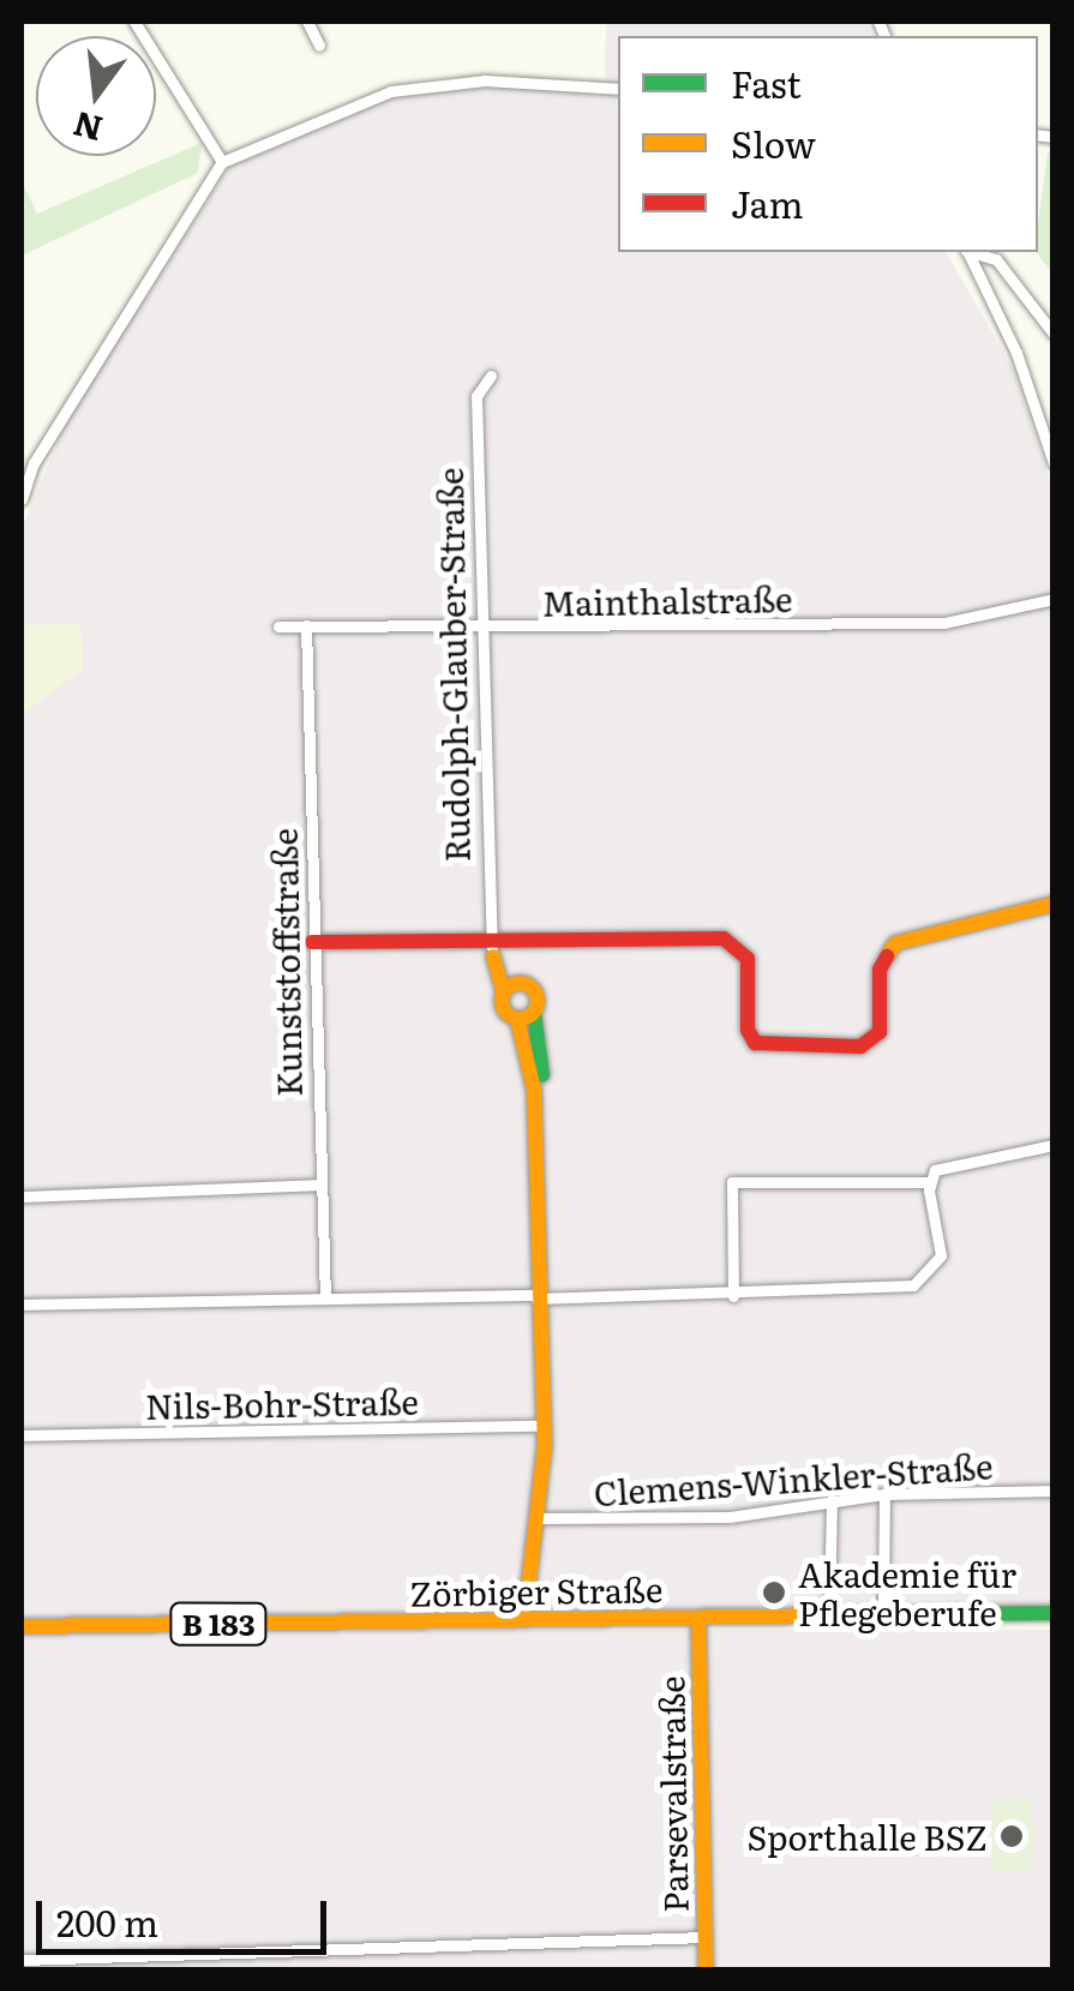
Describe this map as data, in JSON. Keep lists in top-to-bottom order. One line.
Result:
{"streets":{"street":["Mainthalstraße","Rudolph-Glauber-Straße","Kunststoffstraße","Nils-Bohr-Straße","Clemens-Winkler-Straße","Zörbiger Straße","B 183","Parsevalstraße"]},"crossings":[["Mainthalstraße","Rudolph-Glauber-Straße"],["Mainthalstraße","Kunststoffstraße"],["Zörbiger Straße","Parsevalstraße"]],"places":["Akademie für Pflegeberufe","Sporthalle BSZ"],"legend":["Fast","Slow","Jam"],"scale_bar":"200 m","north":"bottom"}
